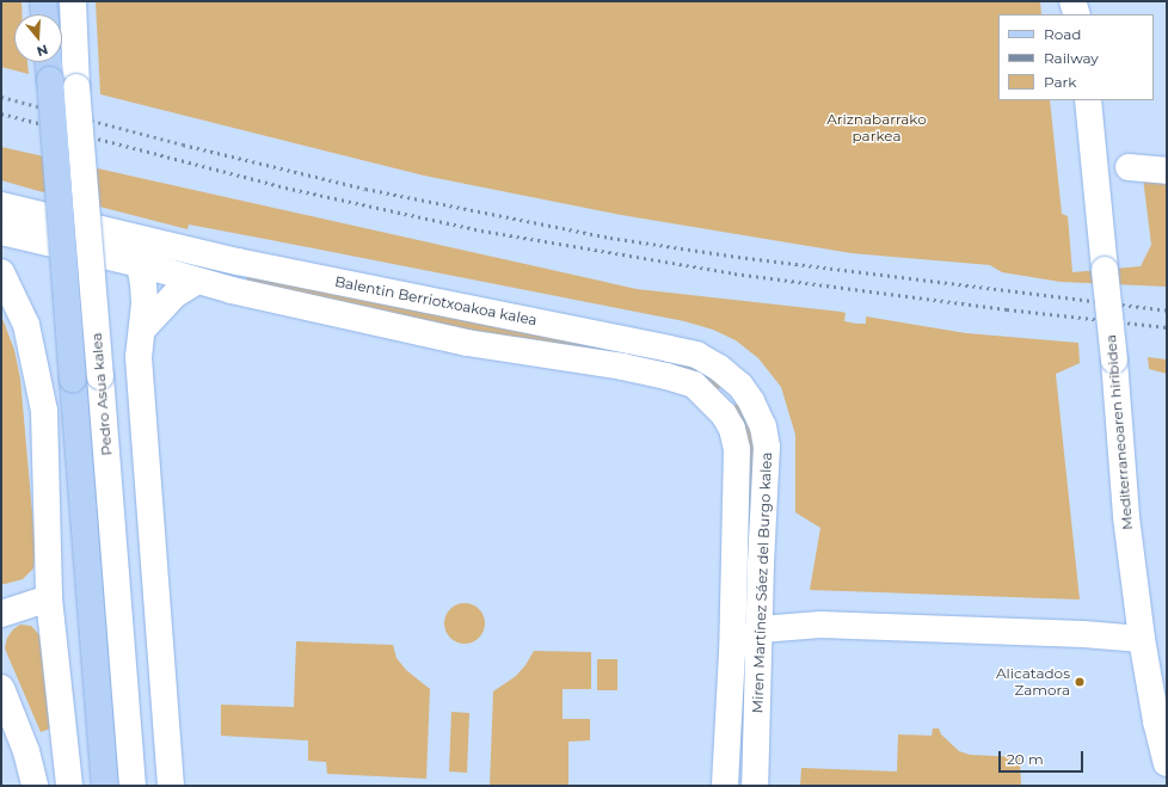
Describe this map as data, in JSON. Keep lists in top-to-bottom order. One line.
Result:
{"streets":{"main road":["Pedro Asua kalea"],"street":["Balentin Berriotxoakoa kalea","Mediterraneoaren hiribidea","Miren Martínez Sáez del Burgo kalea"]},"crossings":[["Balentin Berriotxoakoa kalea","Miren Martínez Sáez del Burgo kalea"]],"parks":["Ariznabarrako parkea"],"places":["Alicatados Zamora"],"legend":["Road","Railway","Park"],"scale_bar":"20 m","north":"bottom"}
